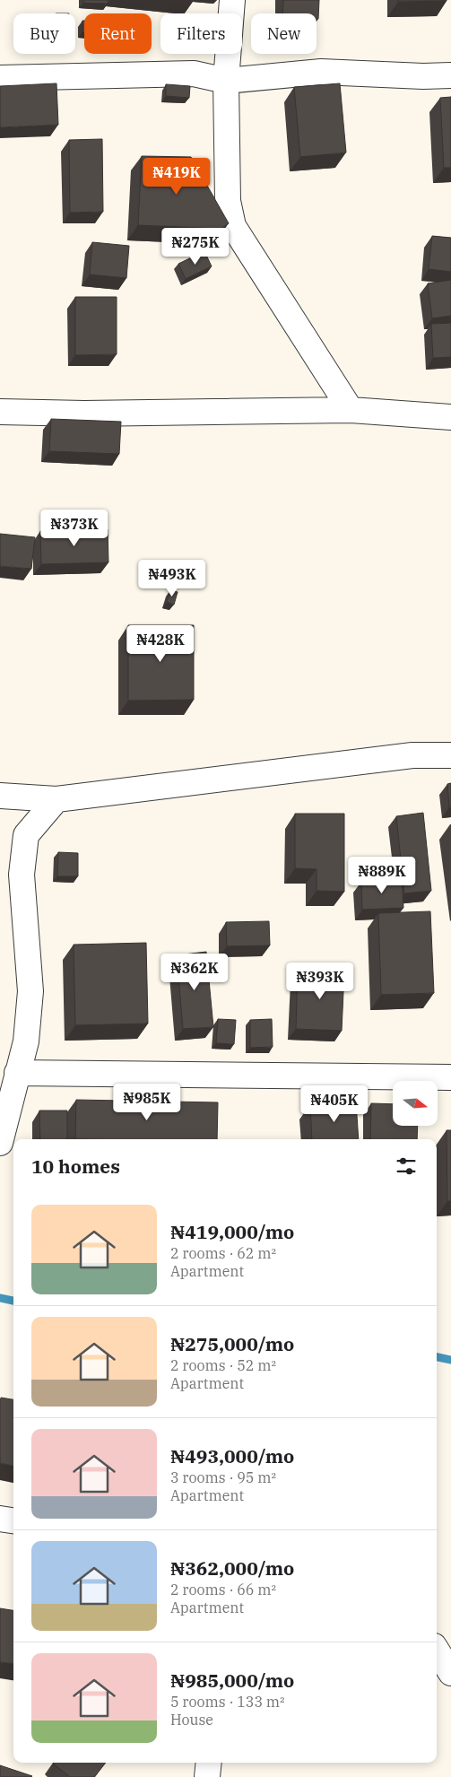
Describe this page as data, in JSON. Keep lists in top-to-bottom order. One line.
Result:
{"north":"right","page":{"chip":["Buy","Rent","Filters","New"],"price":["₦419K","₦275K","₦373K","₦493K","₦428K","₦889K","₦362K","₦393K","₦985K","₦405K"],"heading":"10 homes","list":[{"name":"₦419,000/mo","note":"2 rooms · 62 m² · Apartment"},{"name":"₦275,000/mo","note":"2 rooms · 52 m² · Apartment"},{"name":"₦493,000/mo","note":"3 rooms · 95 m² · Apartment"},{"name":"₦362,000/mo","note":"2 rooms · 66 m² · Apartment"},{"name":"₦985,000/mo","note":"5 rooms · 133 m² · House"}]}}
